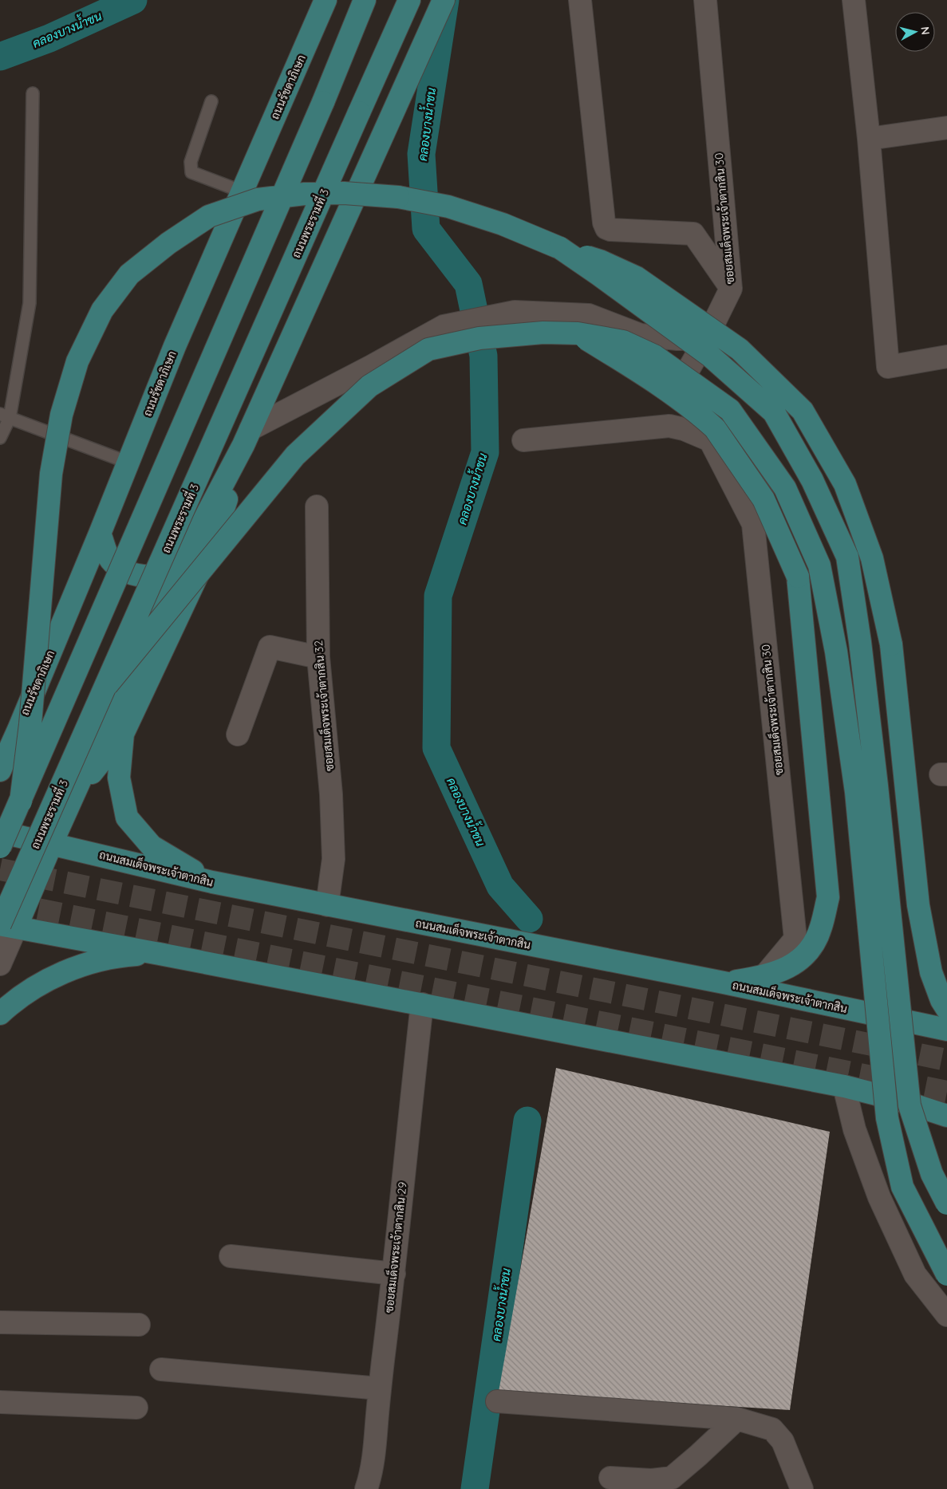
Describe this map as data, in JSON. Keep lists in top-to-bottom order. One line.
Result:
{"streets":{"main road":["ถนนรัชดาภิเษก","ถนนพระรามที่ 3","ถนนสมเด็จพระเจ้าตากสิน"],"street":["ซอยสมเด็จพระเจ้าตากสิน 30","ซอยสมเด็จพระเจ้าตากสิน 32","ซอยสมเด็จพระเจ้าตากสิน 29"]},"crossings":[["ซอยสมเด็จพระเจ้าตากสิน 32","ถนนสมเด็จพระเจ้าตากสิน"]],"water":["คลองบางน้ำชน"],"north":"right"}
